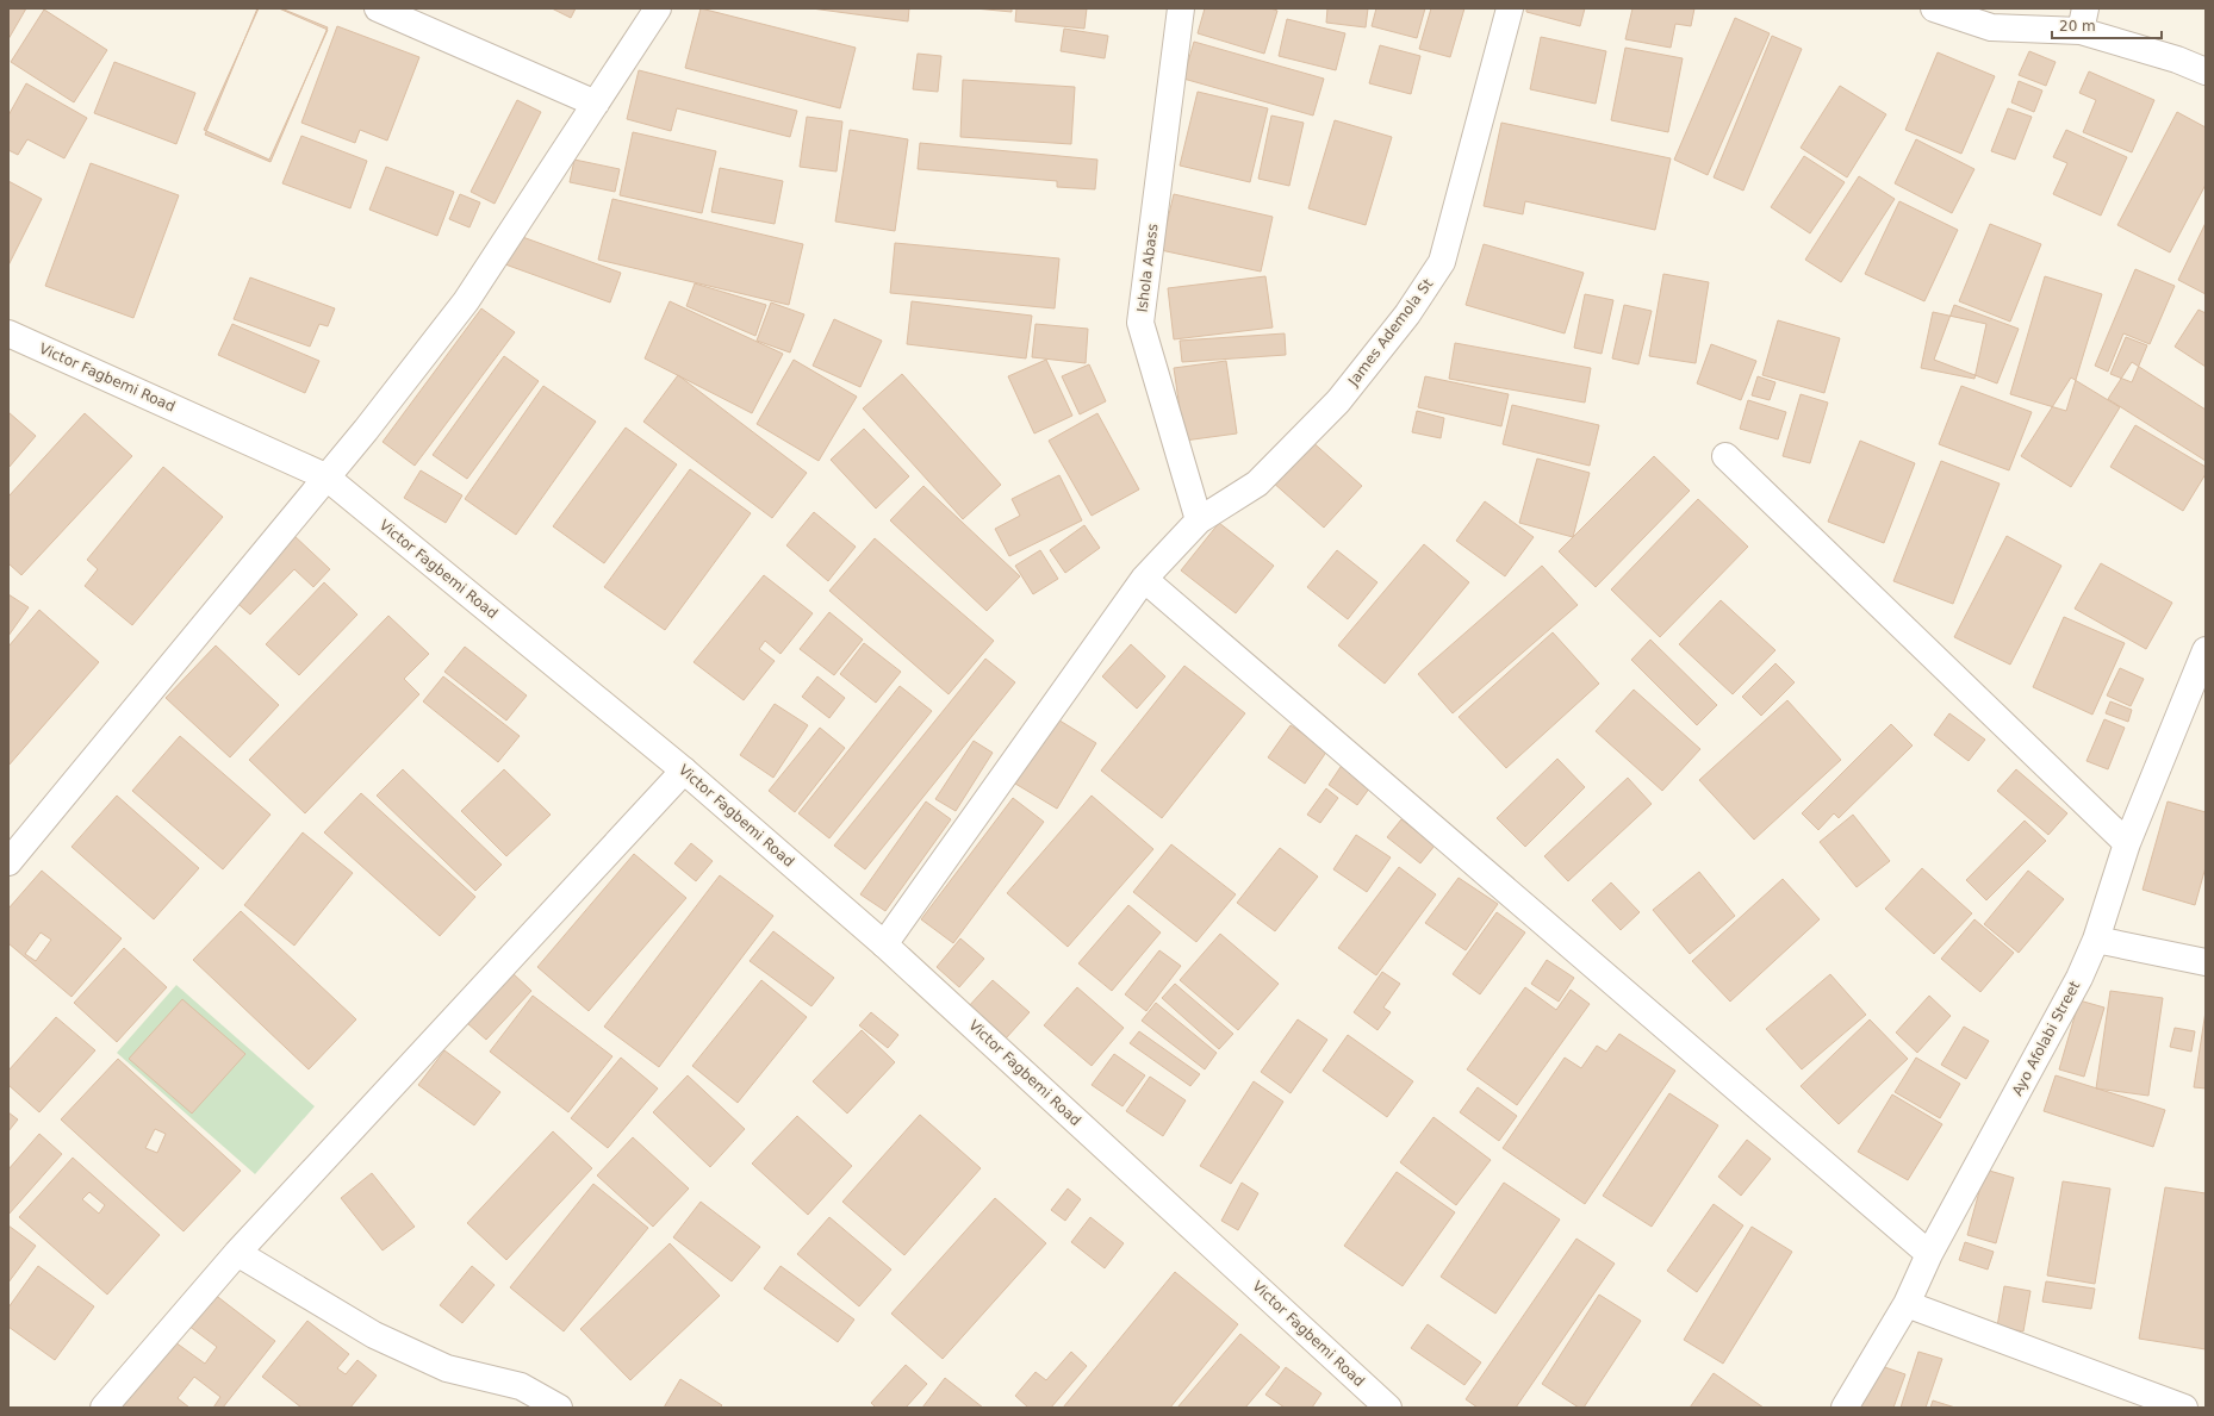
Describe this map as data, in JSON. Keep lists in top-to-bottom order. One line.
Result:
{"streets":{"street":["Ishola Abass","James Ademola St","Victor Fagbemi Road","Ayo Afolabi Street"]},"crossings":[["Ishola Abass","James Ademola St"],["James Ademola St","Victor Fagbemi Road"]],"scale_bar":"20 m"}
